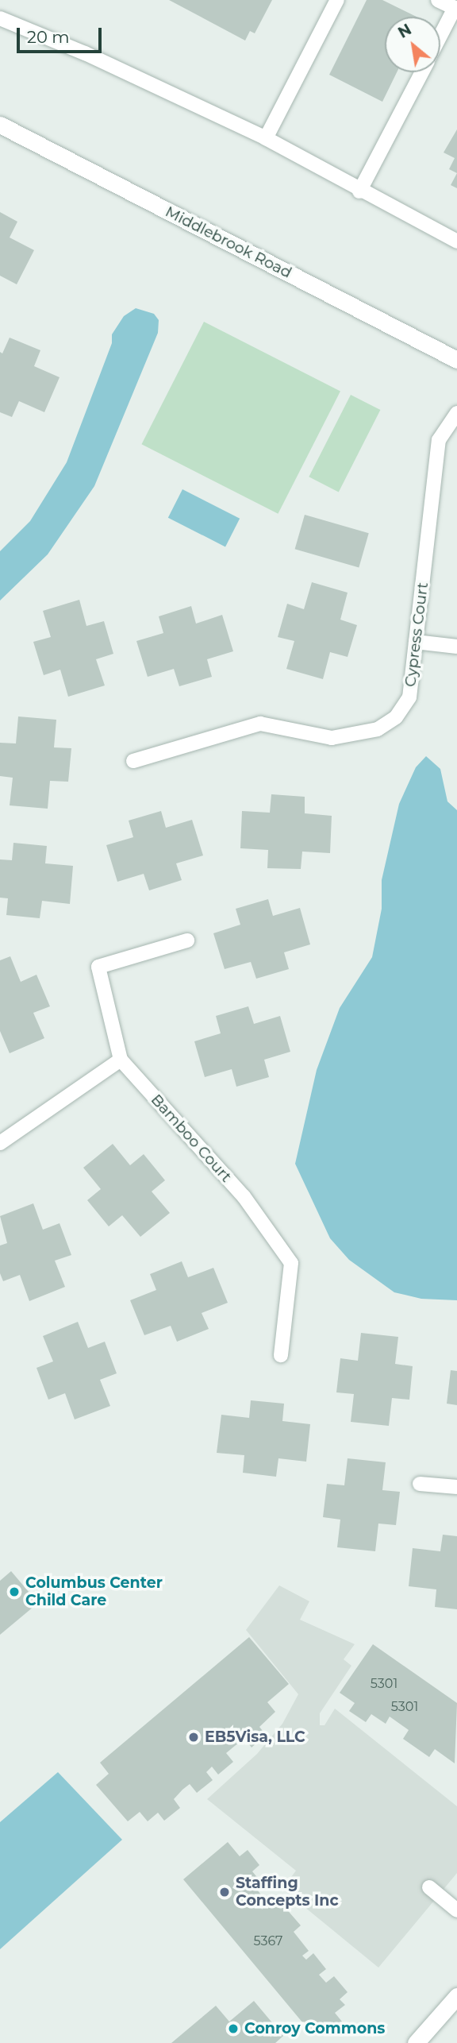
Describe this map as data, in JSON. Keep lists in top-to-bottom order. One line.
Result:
{"streets":{"street":["Middlebrook Road"],"lane":["Cypress Court","Bamboo Court"]},"places":["Columbus Center Child Care","EB5Visa, LLC","Staffing Concepts Inc","Conroy Commons"],"house_numbers":["5301","5301","5367"],"scale_bar":"20 m","north":"top left"}
